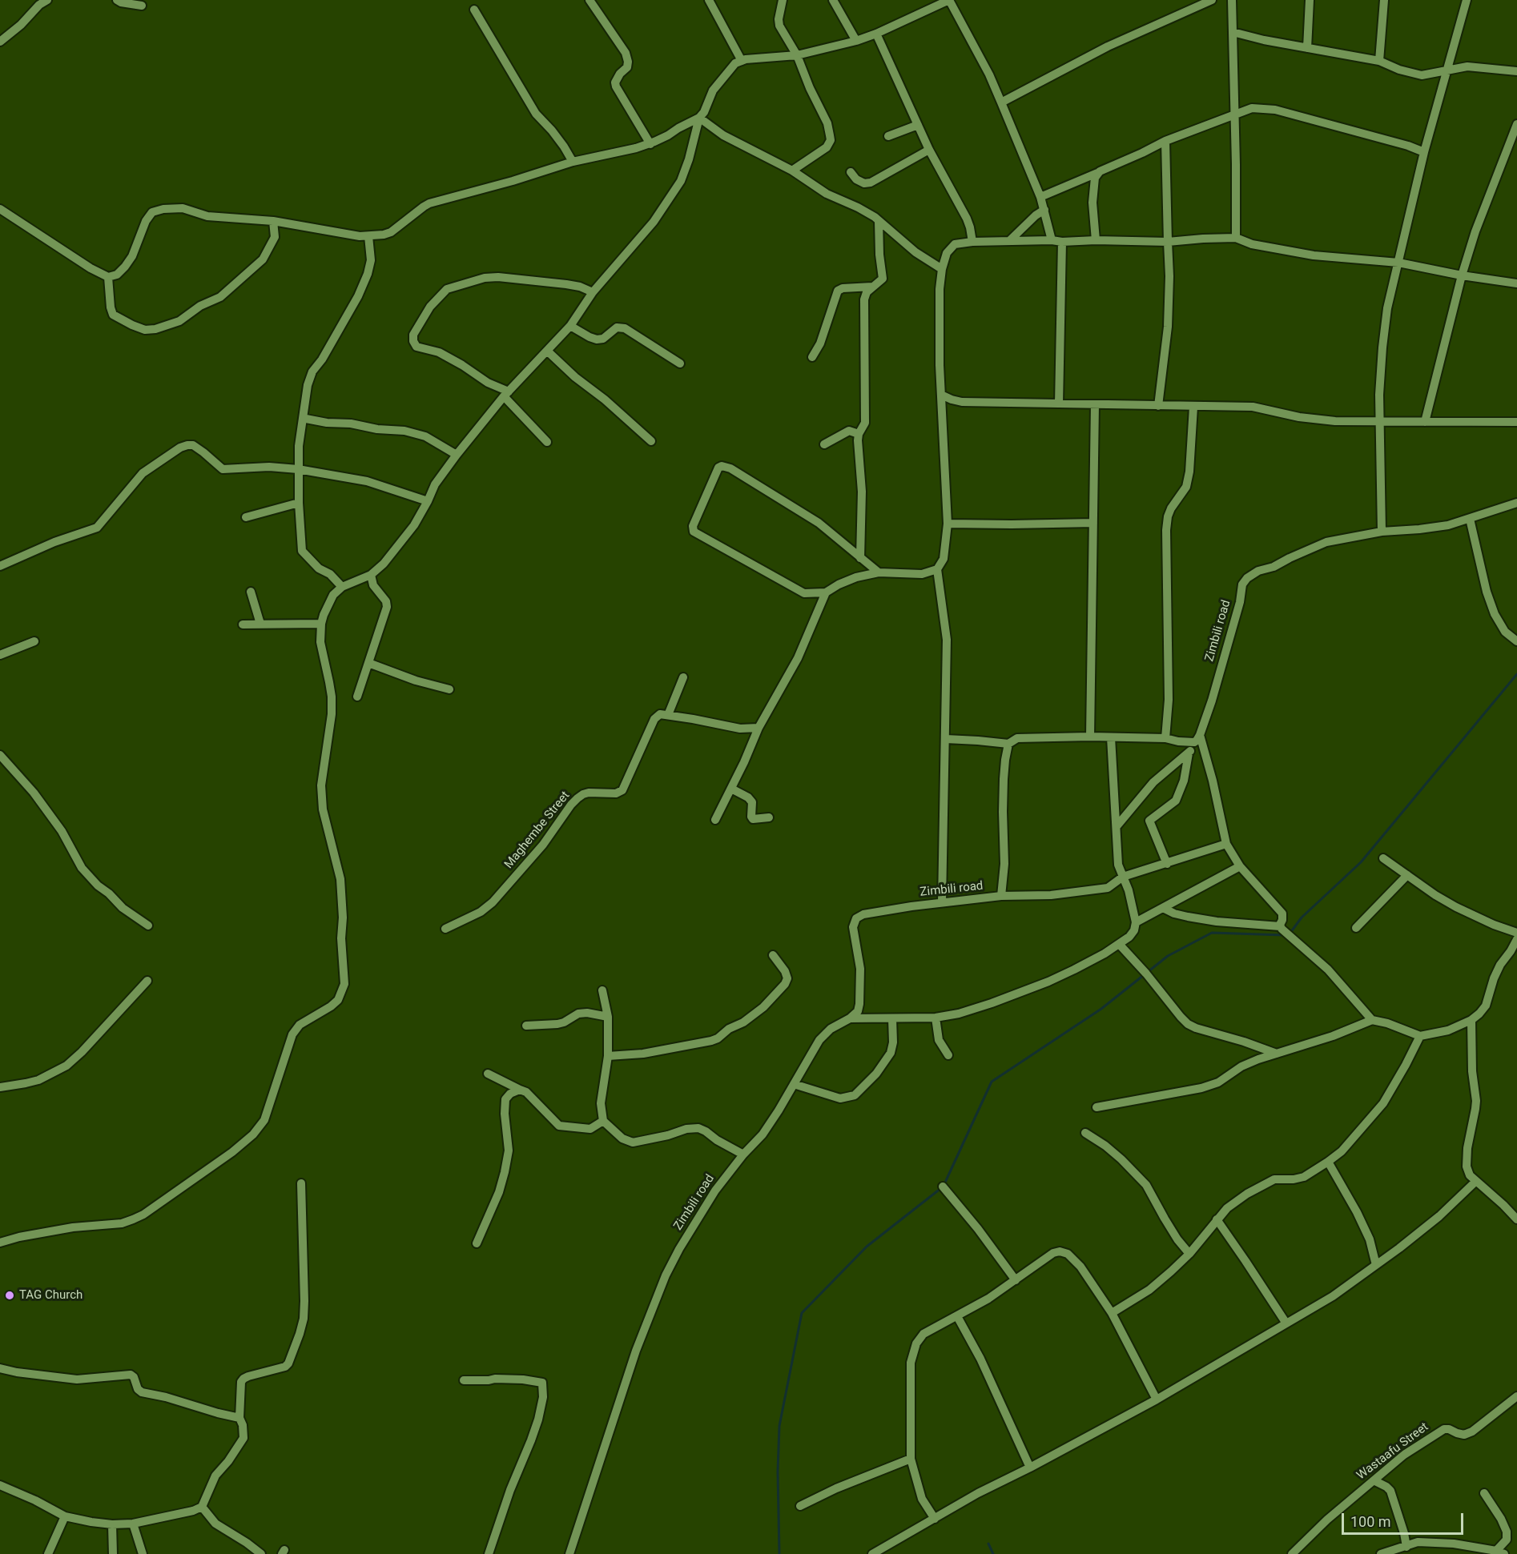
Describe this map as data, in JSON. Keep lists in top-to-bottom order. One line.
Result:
{"streets":{"street":["Zimbili road","Maghembe Street","Wastaafu Street"]},"places":["TAG Church"],"scale_bar":"100 m"}
